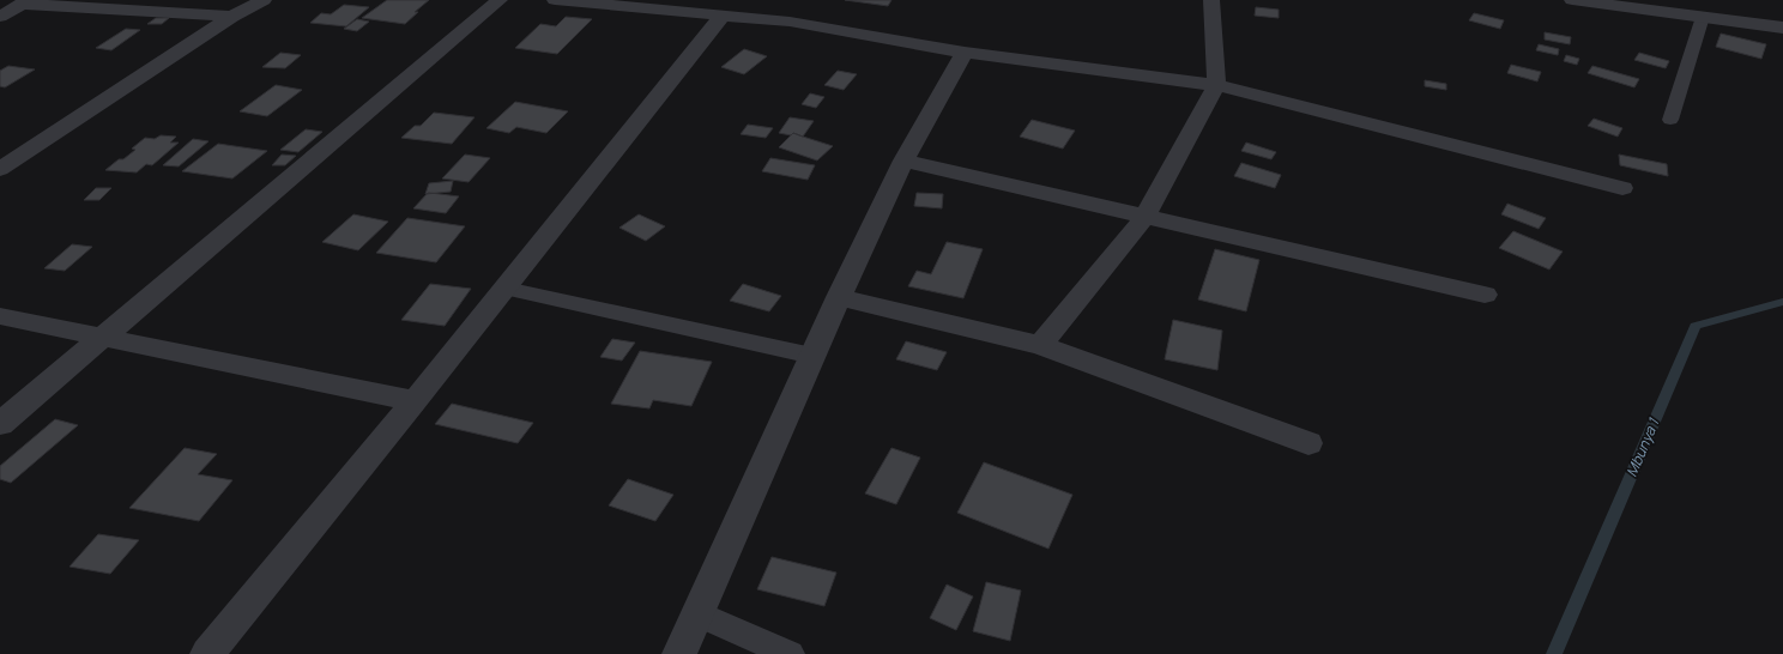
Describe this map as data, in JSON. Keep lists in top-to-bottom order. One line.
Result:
{"water":["Mbunya 1"]}
